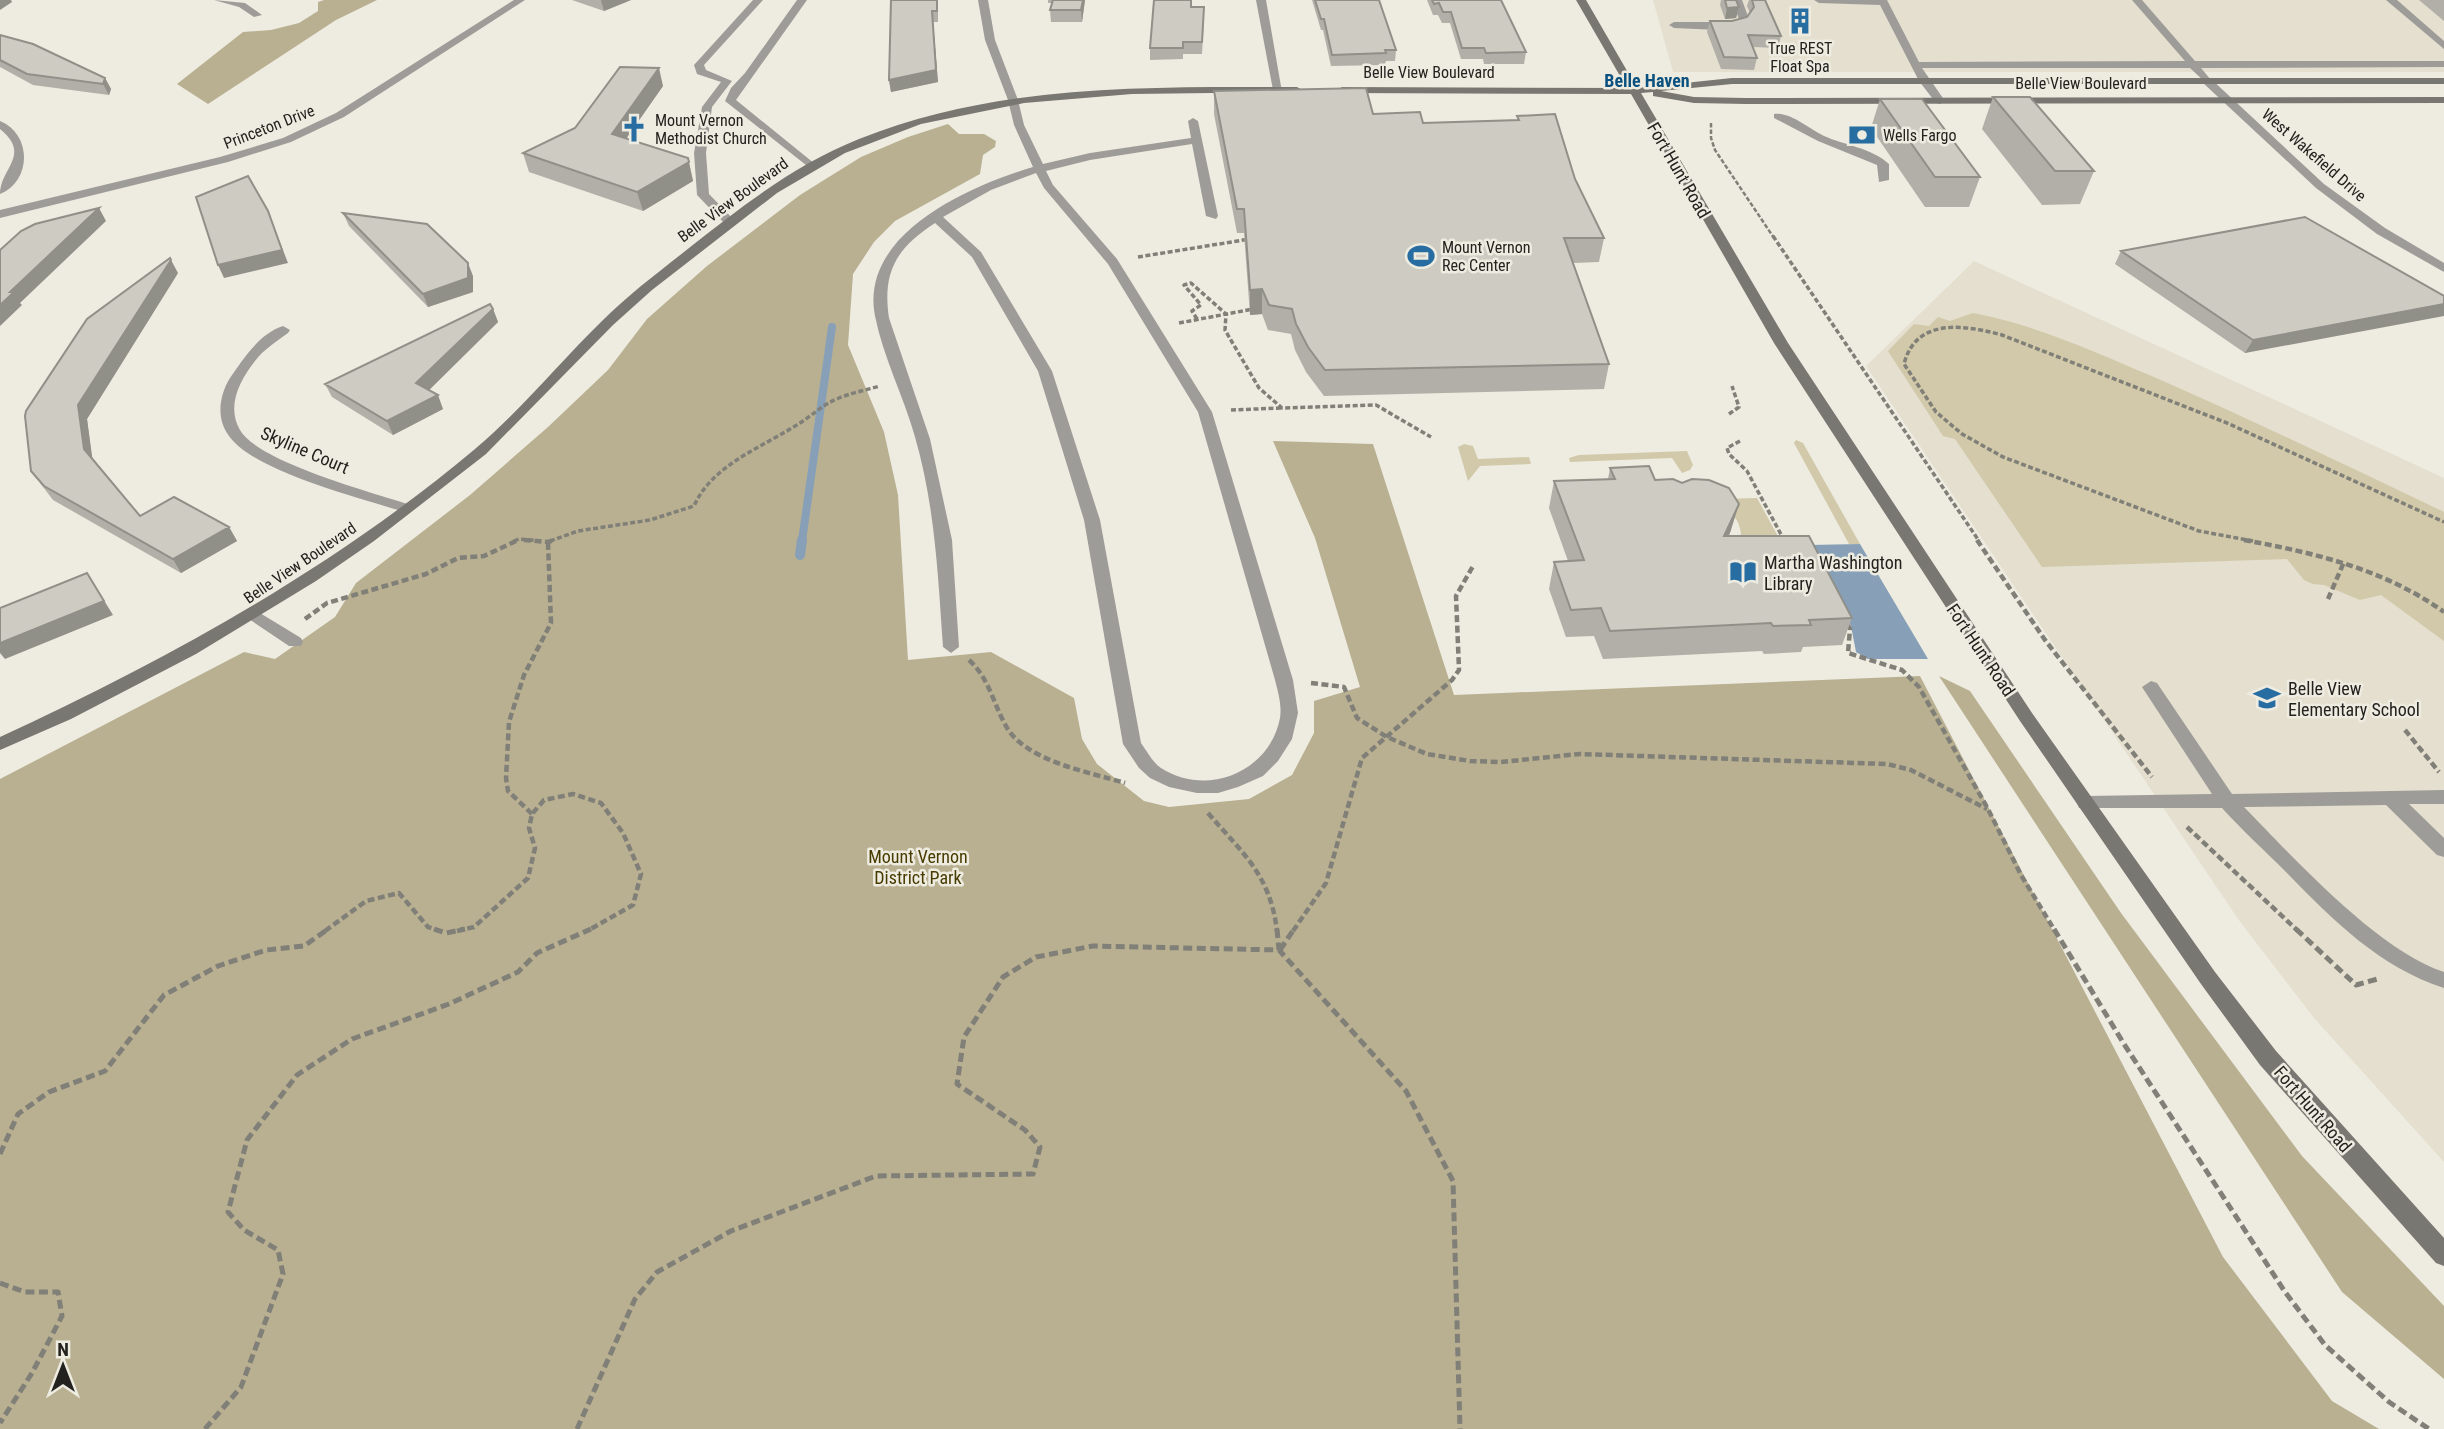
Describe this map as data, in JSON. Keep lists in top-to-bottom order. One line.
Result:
{"streets":{"main road":["Belle View Boulevard","Fort Hunt Road"],"street":["Princeton Drive","West Wakefield Drive","Skyline Court"]},"crossings":[["Belle View Boulevard","West Wakefield Drive"],["Belle View Boulevard","Fort Hunt Road"],["Belle View Boulevard","Skyline Court"]],"districts":["Belle Haven"],"parks":["Mount Vernon District Park"],"places":{"building":["True REST Float Spa"],"church":["Mount Vernon Methodist Church"],"bank":["Wells Fargo"],"sports":["Mount Vernon Rec Center"],"library":["Martha Washington Library"],"school or university":["Belle View Elementary School"]},"north":"top"}
